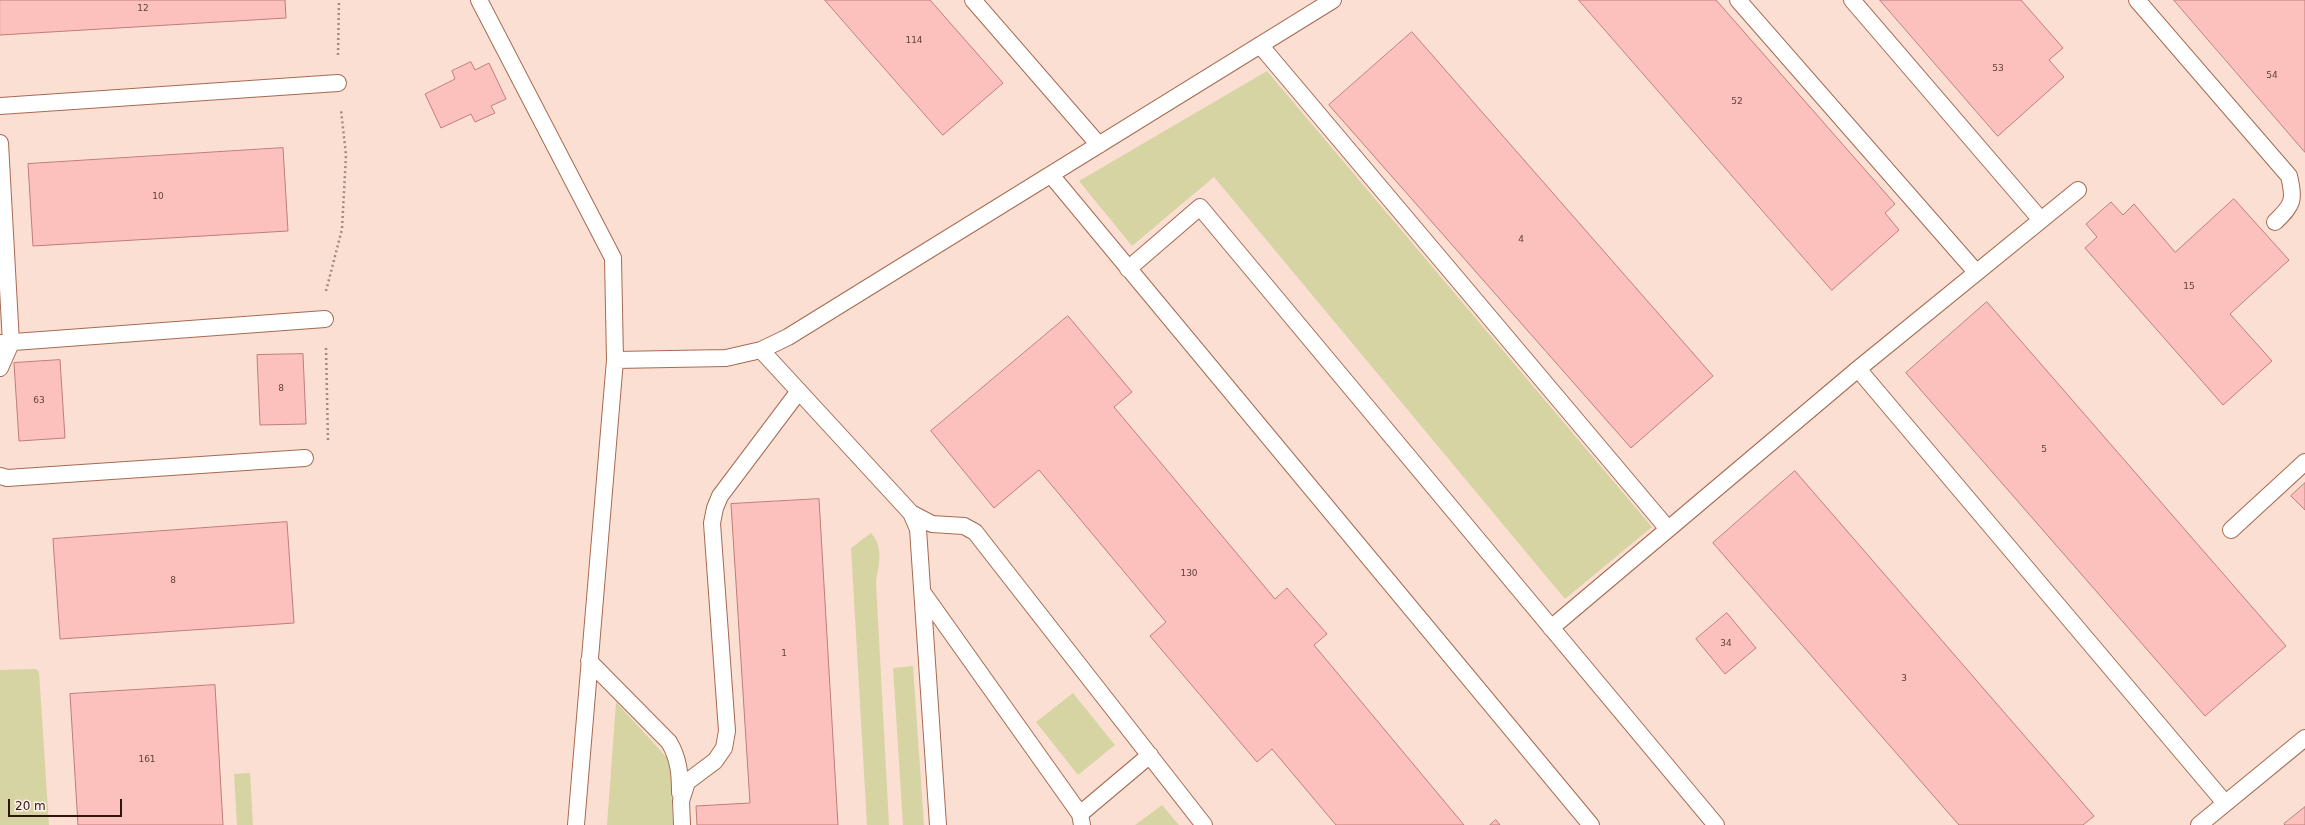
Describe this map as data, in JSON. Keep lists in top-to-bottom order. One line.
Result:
{"house_numbers":["12","114","53","54","52","10","4","15","8","63","5","130","8","34","1","3","161"],"scale_bar":"20 m"}
